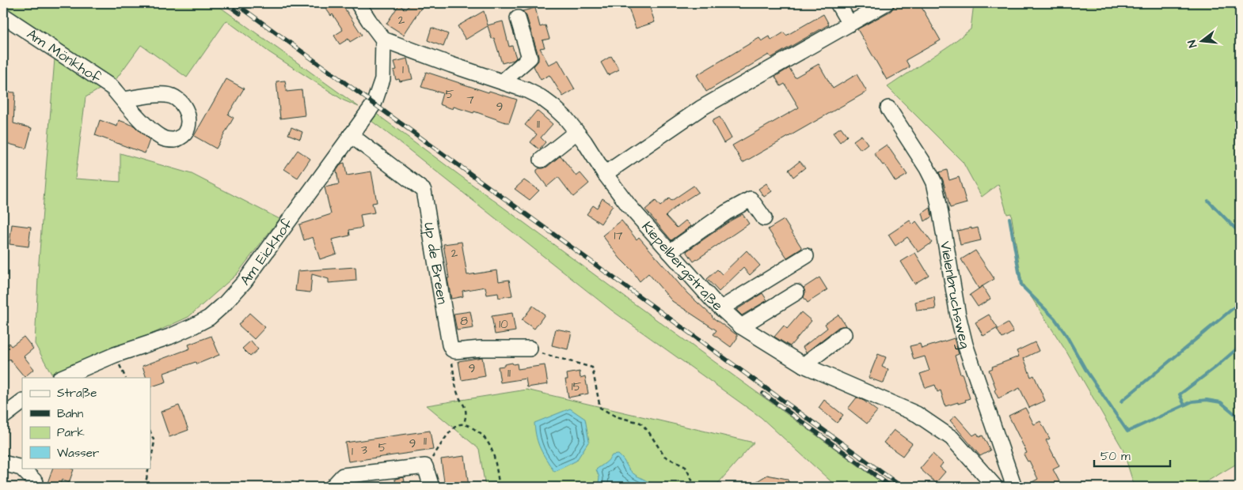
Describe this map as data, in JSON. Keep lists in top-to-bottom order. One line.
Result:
{"streets":{"street":["Am Mönkhof","Am Eickhof","Up de Breen","Kiepelbergstraße","Vielenbruchsweg"]},"crossings":[["Am Eickhof","Up de Breen"],["Am Eickhof","Kiepelbergstraße"]],"house_numbers":["2","1","5","7","9","11","17","2","8","10","9","11","15","11","9","5","3","1"],"legend":["Straße","Bahn","Park","Wasser"],"scale_bar":"50 m","north":"left"}
